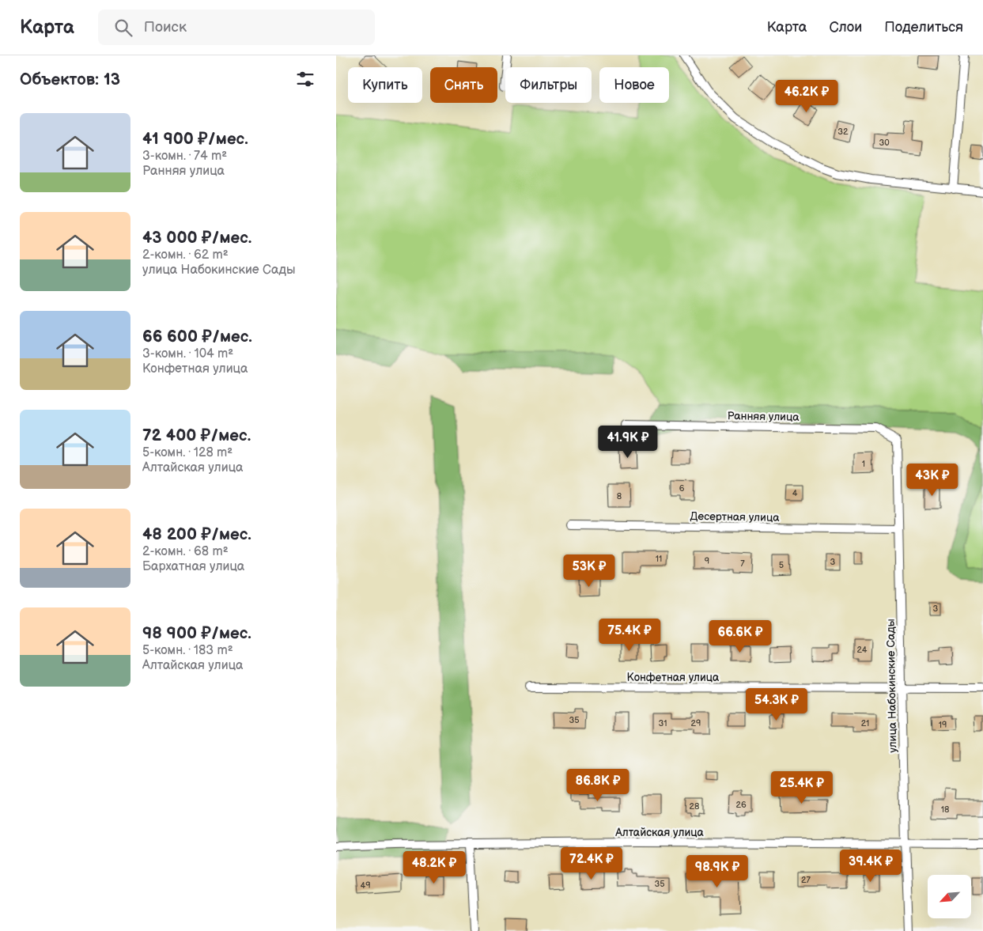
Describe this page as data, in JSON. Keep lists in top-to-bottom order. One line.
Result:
{"streets":{"street":["Ранняя улица","Десертная улица","Конфетная улица","улица Набокинские Сады","Алтайская улица"]},"crossings":[["Ранняя улица","улица Набокинские Сады"],["Десертная улица","улица Набокинские Сады"],["Конфетная улица","улица Набокинские Сады"],["улица Набокинские Сады","Алтайская улица"]],"house_numbers":["32","30","1","6","4","8","11","9","3","7","5","3","24","35","31","29","21","19","26","28","18","27","35","49"],"north":"bottom left","page":{"header":"Карта","search":"Поиск","nav":["Карта","Слои","Поделиться"],"heading":"Объектов: 13","chip":["Купить","Снять","Фильтры","Новое"],"price":["46.2K ₽","41.9K ₽","43K ₽","53K ₽","75.4K ₽","66.6K ₽","54.3K ₽","86.8K ₽","25.4K ₽","72.4K ₽","39.4K ₽","48.2K ₽","98.9K ₽"],"list":[{"name":"41 900 ₽/мес.","note":"3-комн. · 74 m² · Ранняя улица"},{"name":"43 000 ₽/мес.","note":"2-комн. · 62 m² · улица Набокинские Сады"},{"name":"66 600 ₽/мес.","note":"3-комн. · 104 m² · Конфетная улица"},{"name":"72 400 ₽/мес.","note":"5-комн. · 128 m² · Алтайская улица"},{"name":"48 200 ₽/мес.","note":"2-комн. · 68 m² · Бархатная улица"},{"name":"98 900 ₽/мес.","note":"5-комн. · 183 m² · Алтайская улица"}]}}
